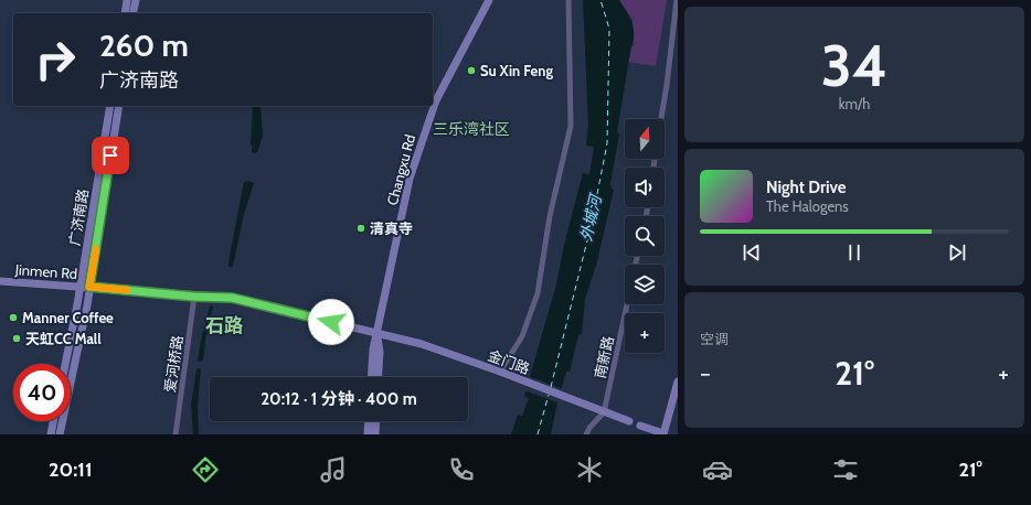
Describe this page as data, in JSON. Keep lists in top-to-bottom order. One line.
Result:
{"streets":{"street":["Changxu Rd","广济南路","Jinmen Rd","南新路","金门路","爱河桥路"]},"crossings":[["Changxu Rd","Jinmen Rd"],["Changxu Rd","金门路"],["广济南路","Jinmen Rd"],["Jinmen Rd","金门路"],["Jinmen Rd","爱河桥路"],["南新路","金门路"]],"districts":["三乐湾社区","石路"],"water":["外城河"],"places":["Su Xin Feng","清真寺","Manner Coffee","天虹CC Mall"],"north":"top","page":{"tile":[["34","km/h"],"空调"],"turn":["260 m","广济南路"],"map_buttons":"+","song":["Night Drive","The Halogens"],"heat":["−","21°","+"],"limit":"40","trip":"20:12 · 1 分钟 · 400 m","tabs":["20:11","21°"]}}
